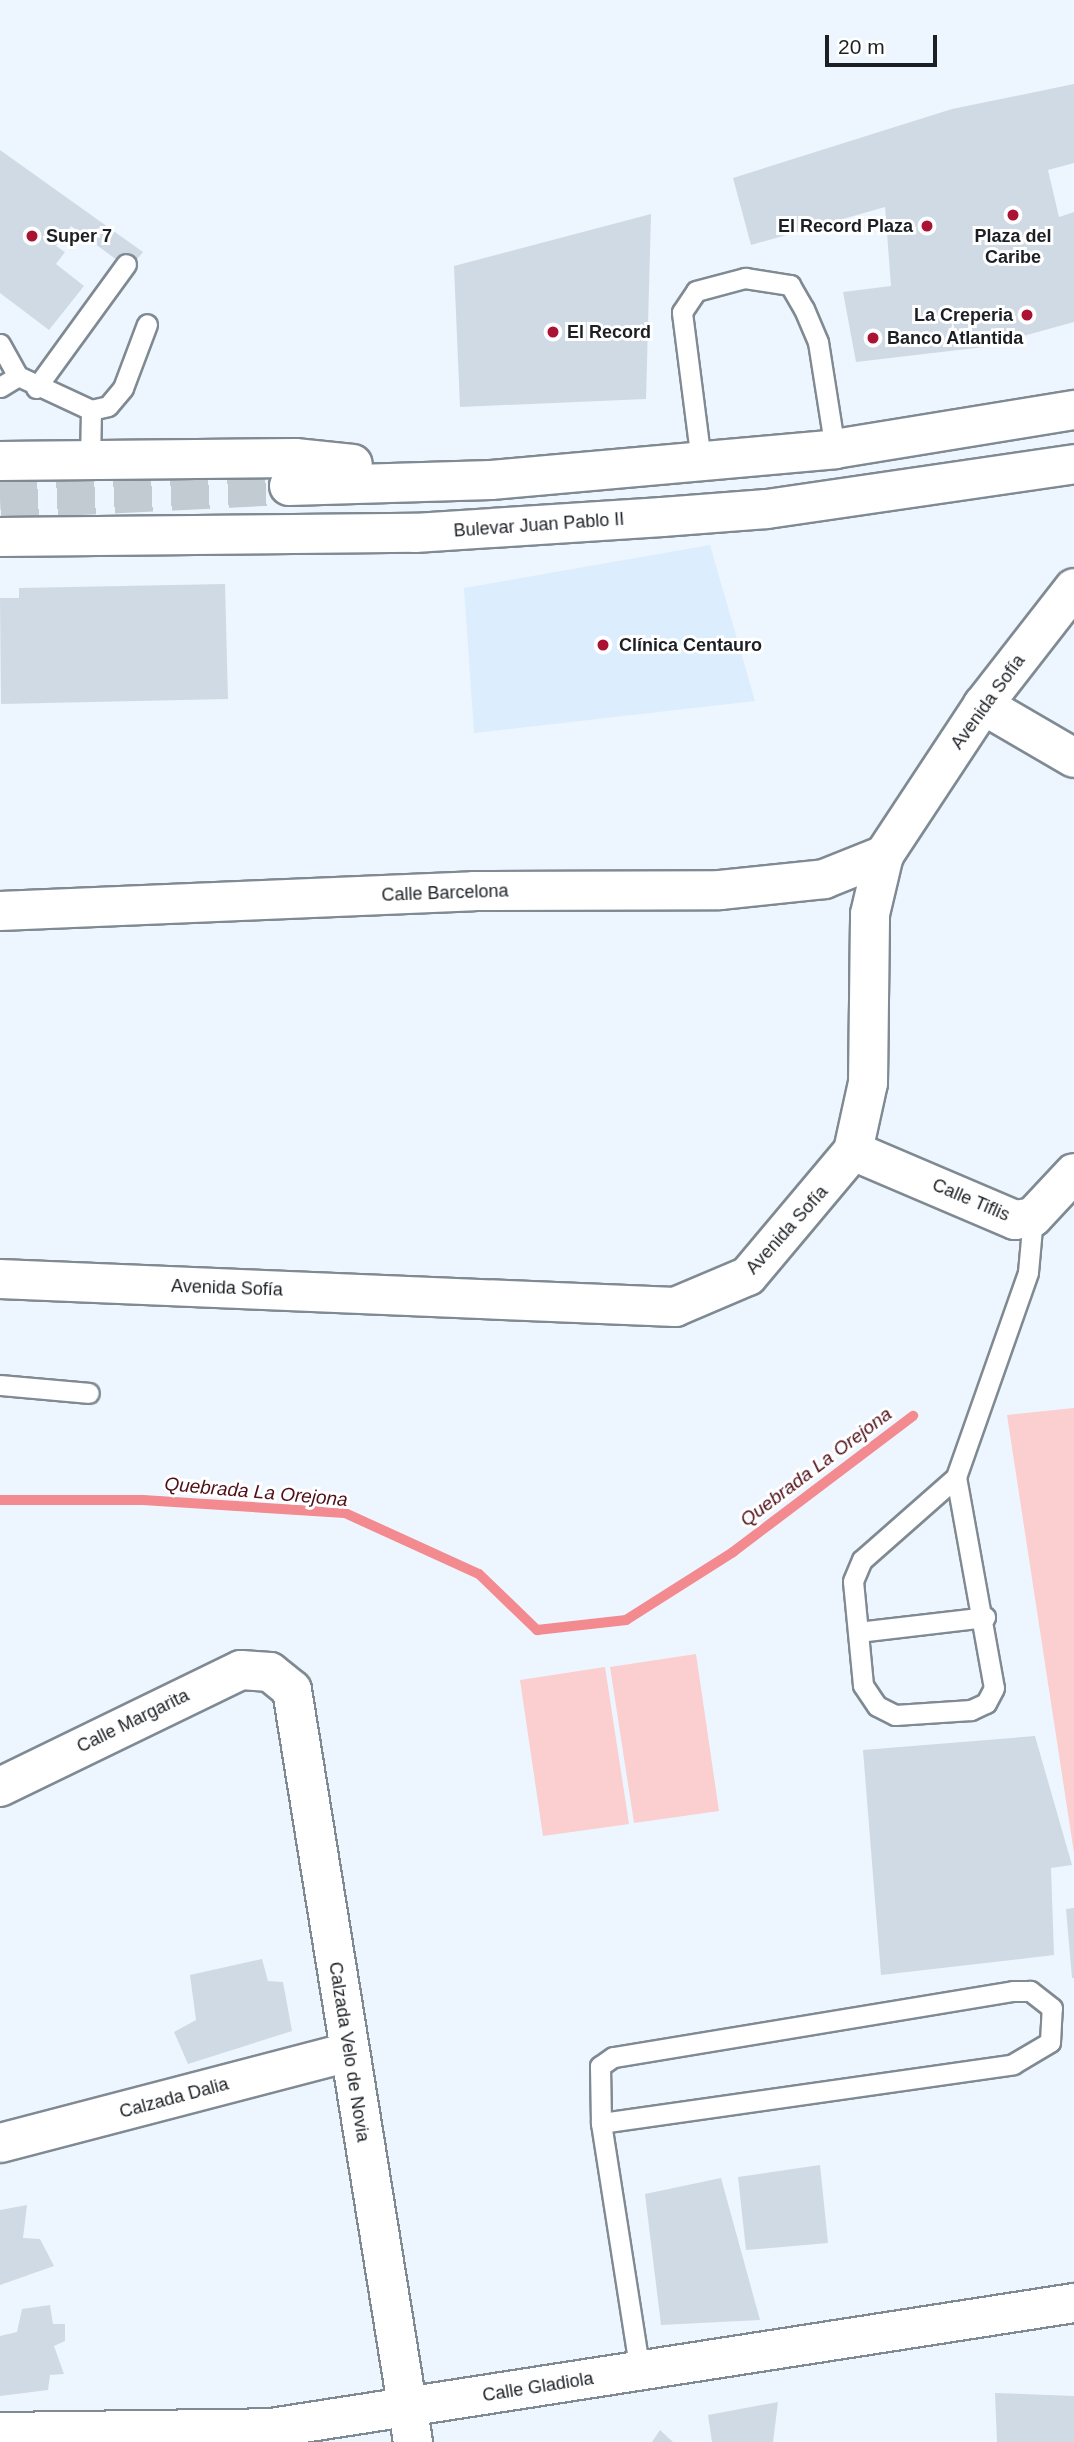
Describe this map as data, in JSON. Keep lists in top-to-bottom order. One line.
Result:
{"streets":{"street":["Bulevar Juan Pablo II","Avenida Sofía","Calle Barcelona","Calle Tiflis","Calle Margarita","Calzada Velo de Novia","Calzada Dalia","Calle Gladiola"]},"crossings":[["Avenida Sofía","Calle Barcelona"],["Avenida Sofía","Calle Tiflis"],["Calle Margarita","Calzada Velo de Novia"],["Calzada Velo de Novia","Calzada Dalia"],["Calzada Velo de Novia","Calle Gladiola"]],"water":["Quebrada La Orejona"],"places":["Plaza del Caribe","El Record Plaza","Super 7","La Creperia","El Record","Banco Atlantida","Clínica Centauro"],"scale_bar":"20 m"}
